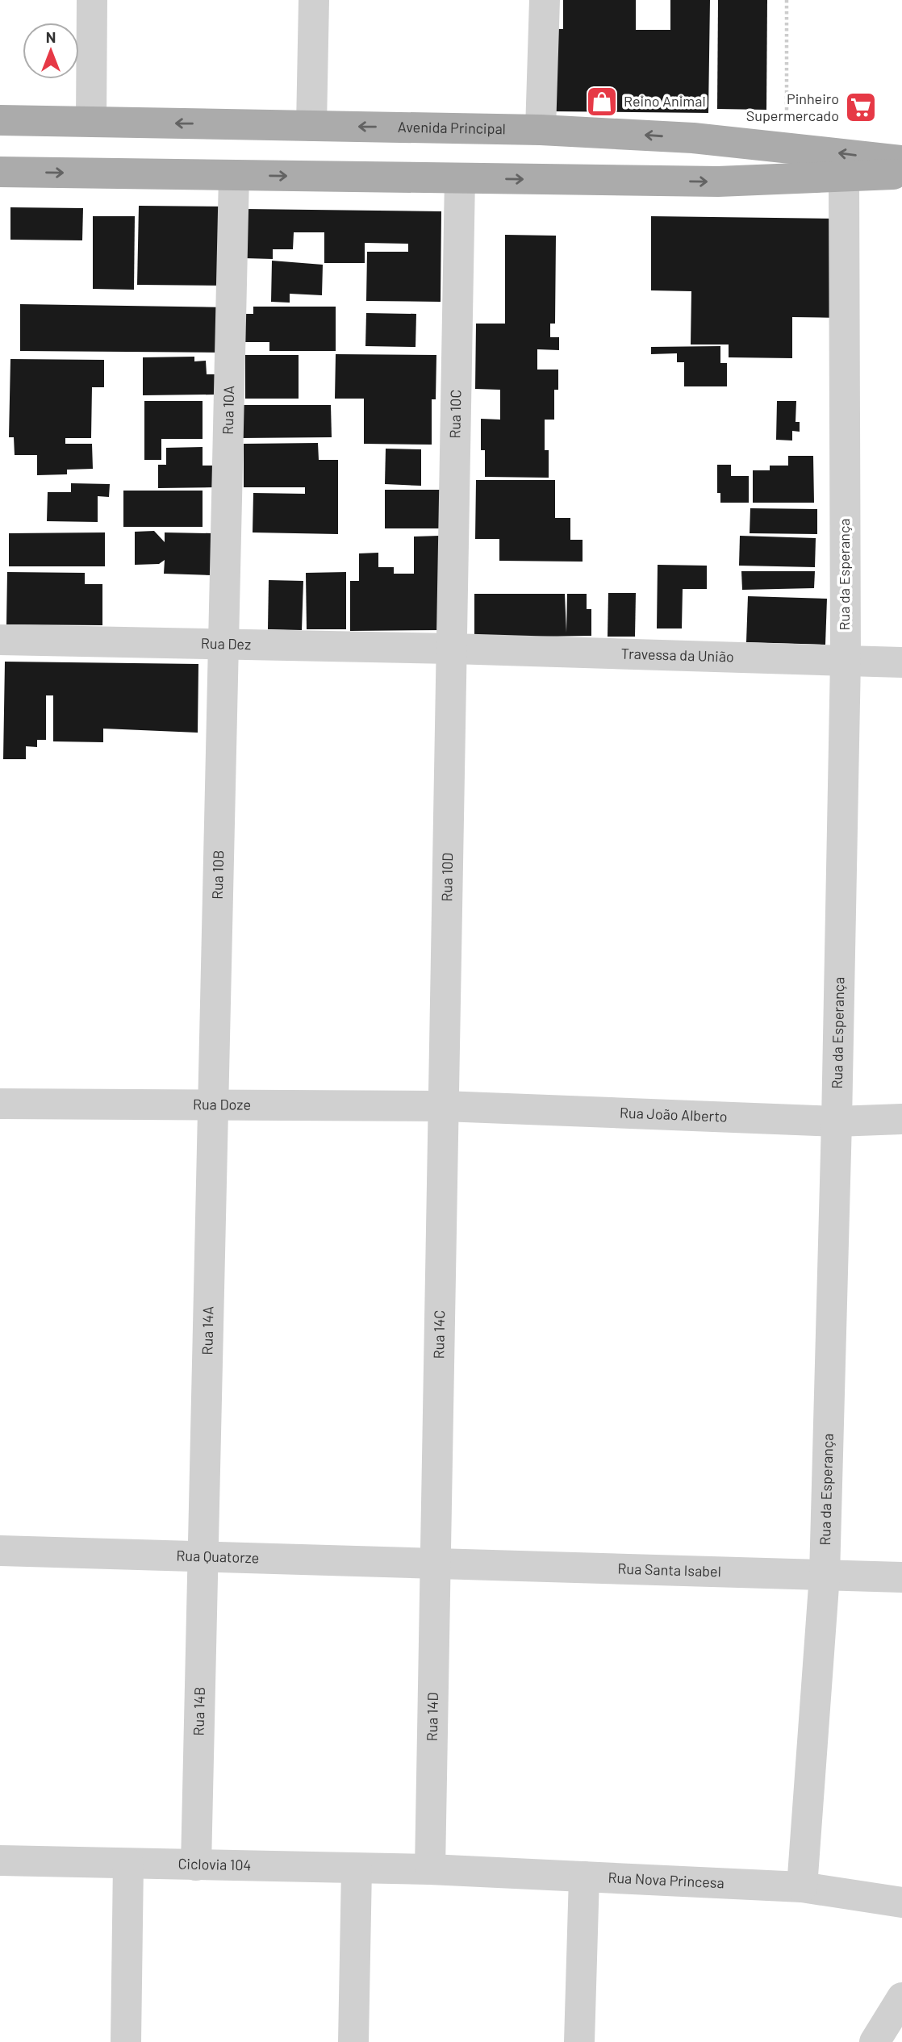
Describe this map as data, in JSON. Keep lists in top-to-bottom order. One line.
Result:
{"streets":{"main road":["Avenida Principal"],"street":["Rua 10A","Rua 10C","Rua da Esperança","Rua Dez","Travessa da União","Rua 10B","Rua 10D","Rua Doze","Rua João Alberto","Rua 14A","Rua 14C","Rua Quatorze","Rua Santa Isabel","Rua 14B","Rua 14D","Ciclovia 104","Rua Nova Princesa"]},"crossings":[["Rua 10A","Rua Dez"],["Rua 10A","Rua 10B"],["Rua 10C","Rua Dez"],["Rua 10C","Travessa da União"],["Rua 10C","Rua 10D"],["Rua da Esperança","Travessa da União"],["Rua da Esperança","Rua João Alberto"],["Rua da Esperança","Rua Santa Isabel"],["Rua da Esperança","Rua Nova Princesa"],["Rua Dez","Travessa da União"],["Rua Dez","Rua 10B"],["Rua Dez","Rua 10D"],["Travessa da União","Rua 10D"],["Rua 10B","Rua Doze"],["Rua 10B","Rua 14A"],["Rua 10D","Rua Doze"],["Rua 10D","Rua João Alberto"],["Rua 10D","Rua 14C"],["Rua Doze","Rua João Alberto"],["Rua Doze","Rua 14A"],["Rua Doze","Rua 14C"],["Rua João Alberto","Rua 14C"],["Rua 14A","Rua Quatorze"],["Rua 14A","Rua 14B"],["Rua 14C","Rua Quatorze"],["Rua 14C","Rua Santa Isabel"],["Rua 14C","Rua 14D"],["Rua Quatorze","Rua Santa Isabel"],["Rua Quatorze","Rua 14B"],["Rua Quatorze","Rua 14D"],["Rua Santa Isabel","Rua 14D"],["Rua 14B","Ciclovia 104"],["Rua 14D","Ciclovia 104"],["Rua 14D","Rua Nova Princesa"],["Ciclovia 104","Rua Nova Princesa"]],"places":{"shop":["Reino Animal"],"supermarket":["Pinheiro Supermercado"]},"north":"top"}
